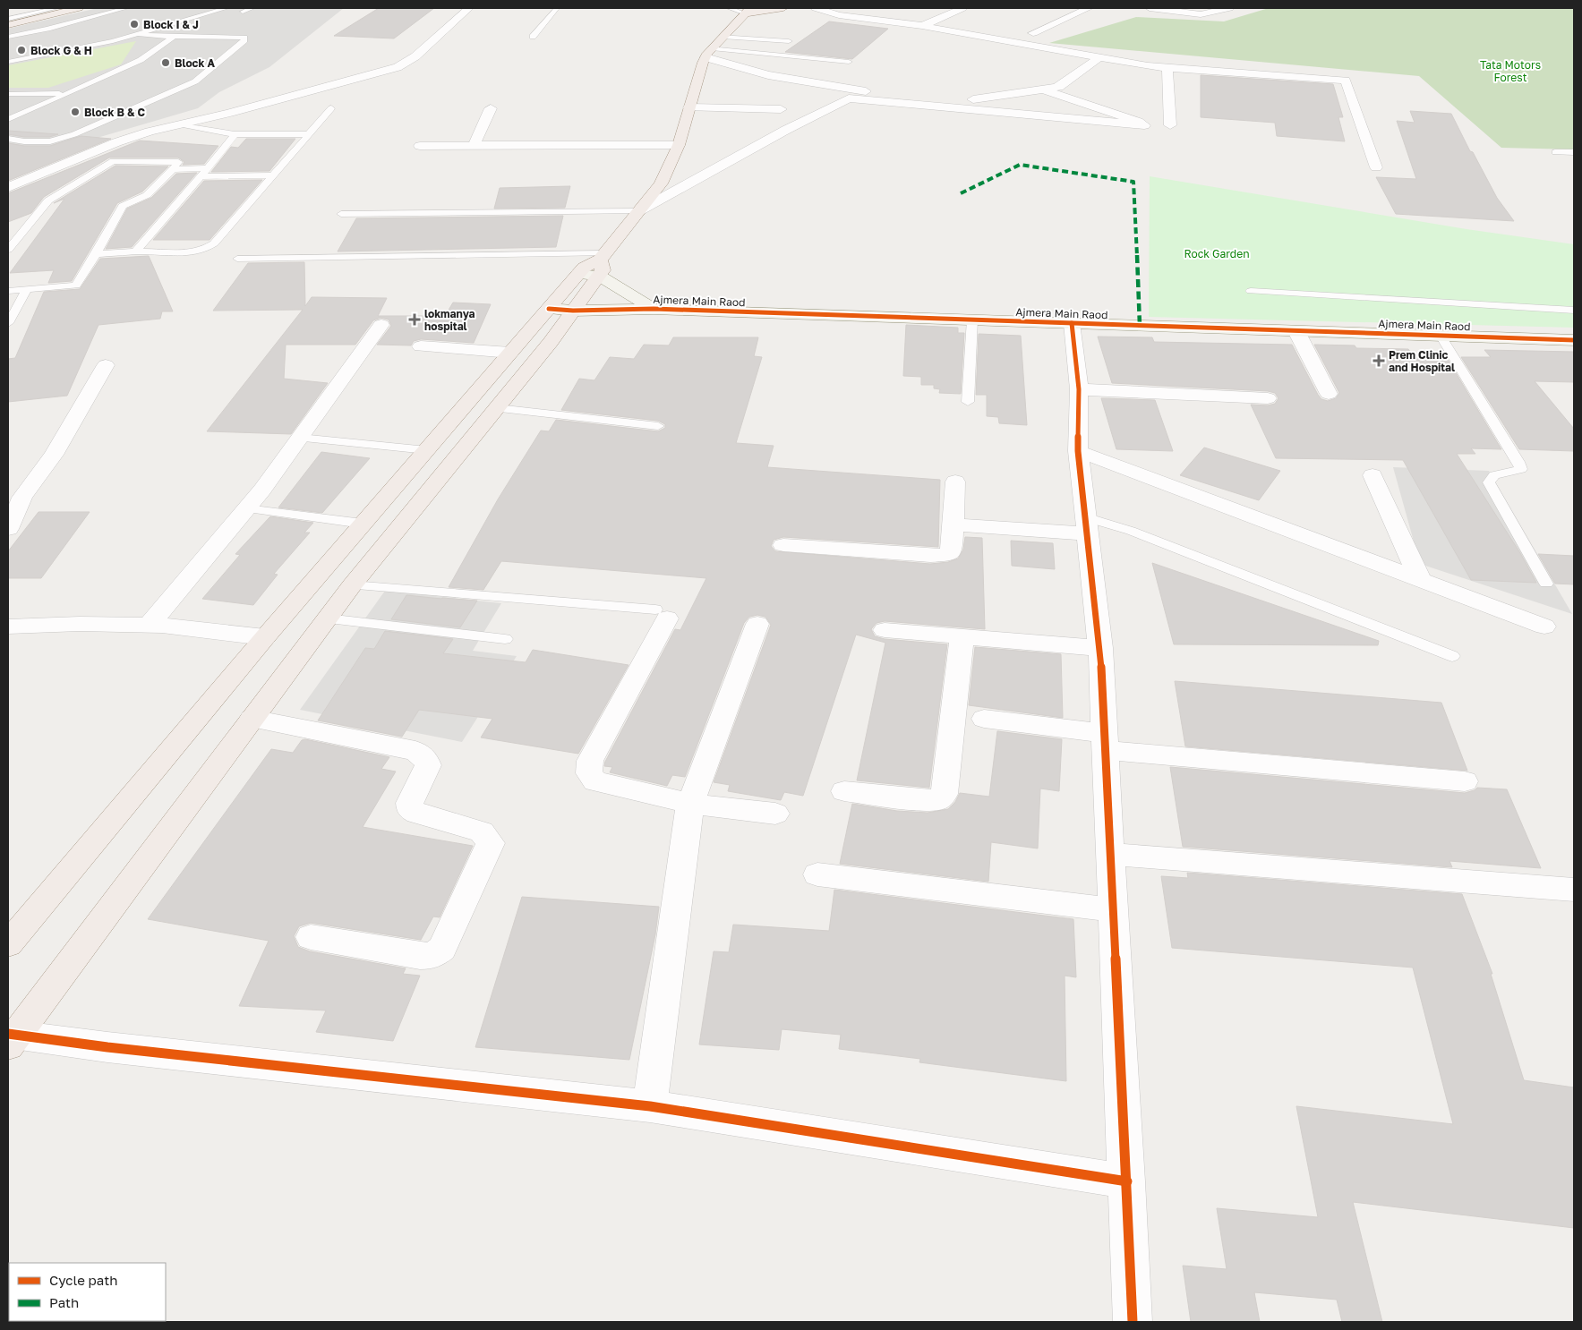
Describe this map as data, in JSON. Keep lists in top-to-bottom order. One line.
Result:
{"streets":{"street":["Ajmera Main Raod"]},"parks":["Tata Motors Forest","Rock Garden"],"places":{"other":["Block I & J","Block G & H","Block A","Block B & C"],"health":["lokmanya hospital","Prem Clinic and Hospital"]},"legend":["Cycle path","Path"]}
